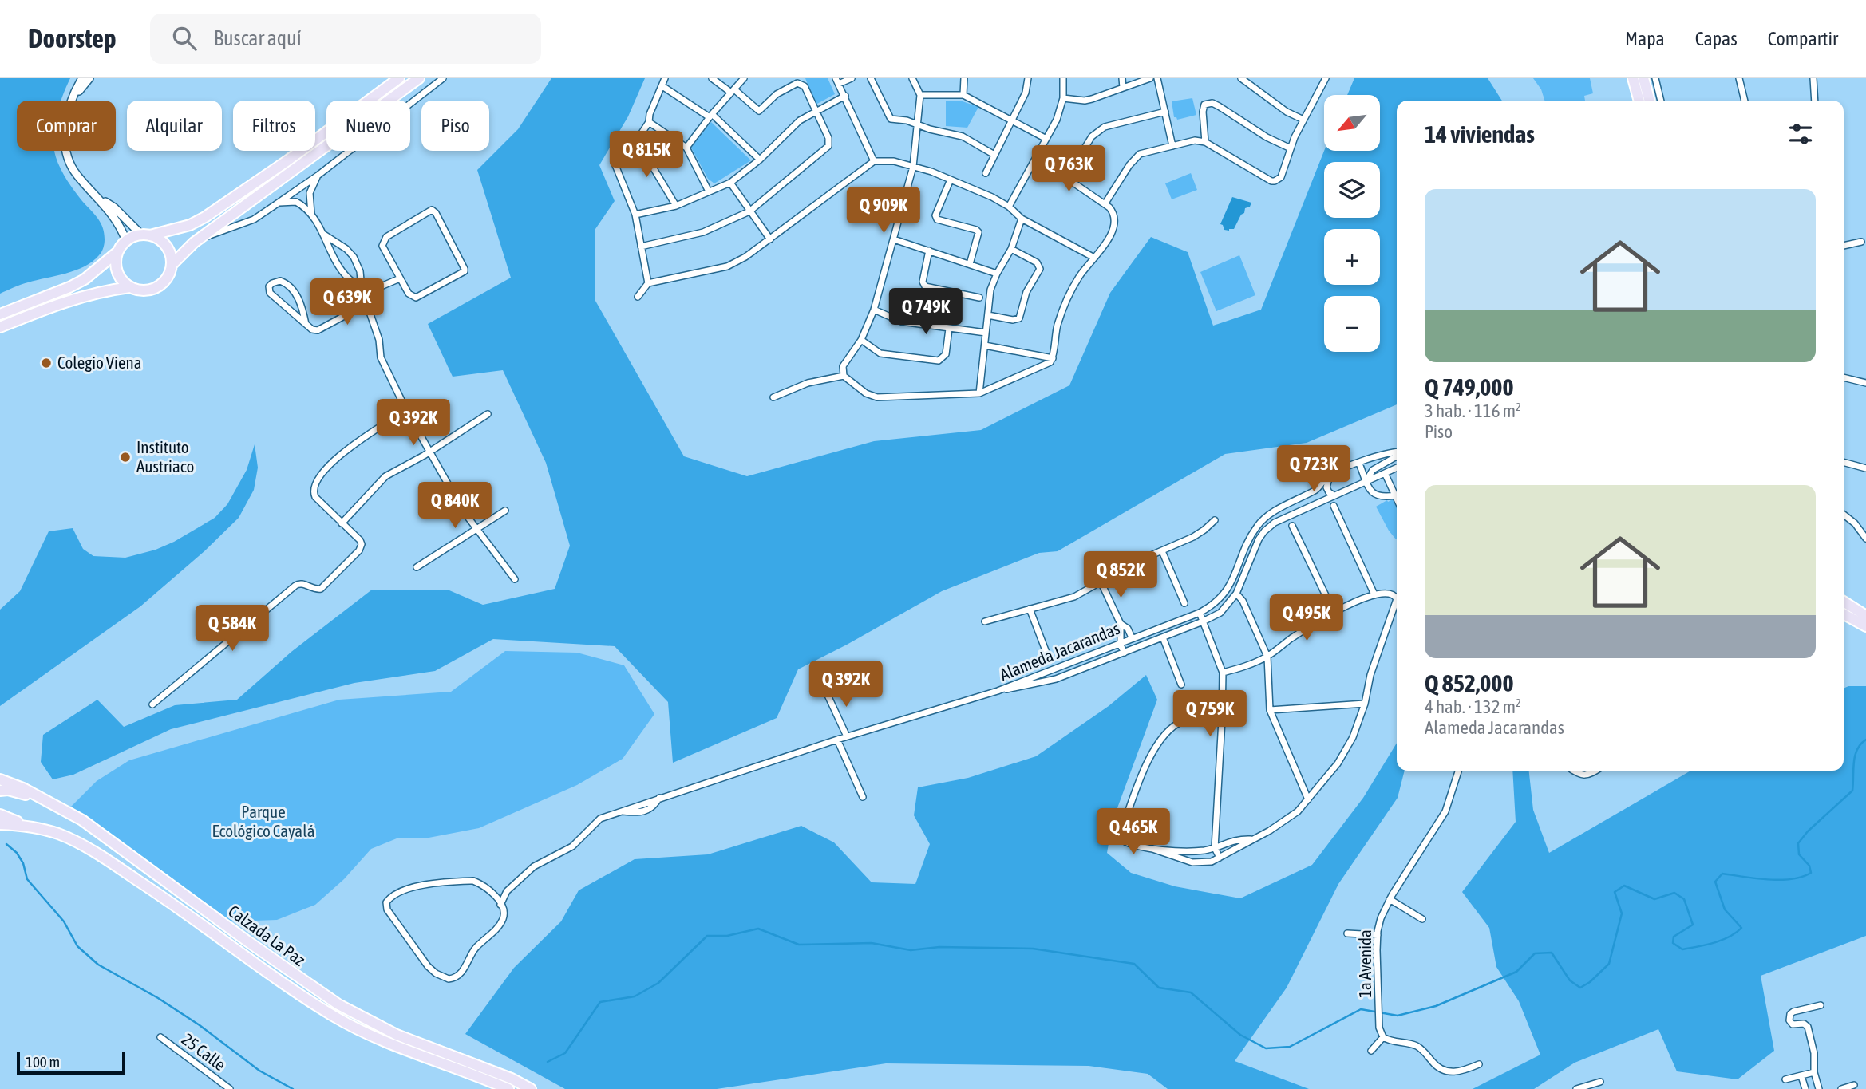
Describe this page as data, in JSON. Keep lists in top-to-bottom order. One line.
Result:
{"streets":{"main road":["Calzada La Paz"],"street":["Alameda Jacarandas","1a Avenida","25 Calle"]},"parks":["Parque Ecológico Cayalá"],"places":["Colegio Viena","Instituto Austriaco"],"scale_bar":"100 m","north":"bottom left","page":{"header":"Doorstep","search":"Buscar aquí","nav":["Mapa","Capas","Compartir"],"map_buttons":["+","−"],"chip":["Comprar","Alquilar","Filtros","Nuevo","Piso"],"heading":"14 viviendas","price":["Q 815K","Q 763K","Q 909K","Q 639K","Q 749K","Q 392K","Q 723K","Q 840K","Q 852K","Q 495K","Q 584K","Q 392K","Q 759K","Q 465K"],"list":[{"name":"Q 749,000","note":"3 hab. · 116 m² · Piso"},{"name":"Q 852,000","note":"4 hab. · 132 m² · Alameda Jacarandas"}],"scale":"100 m"}}
